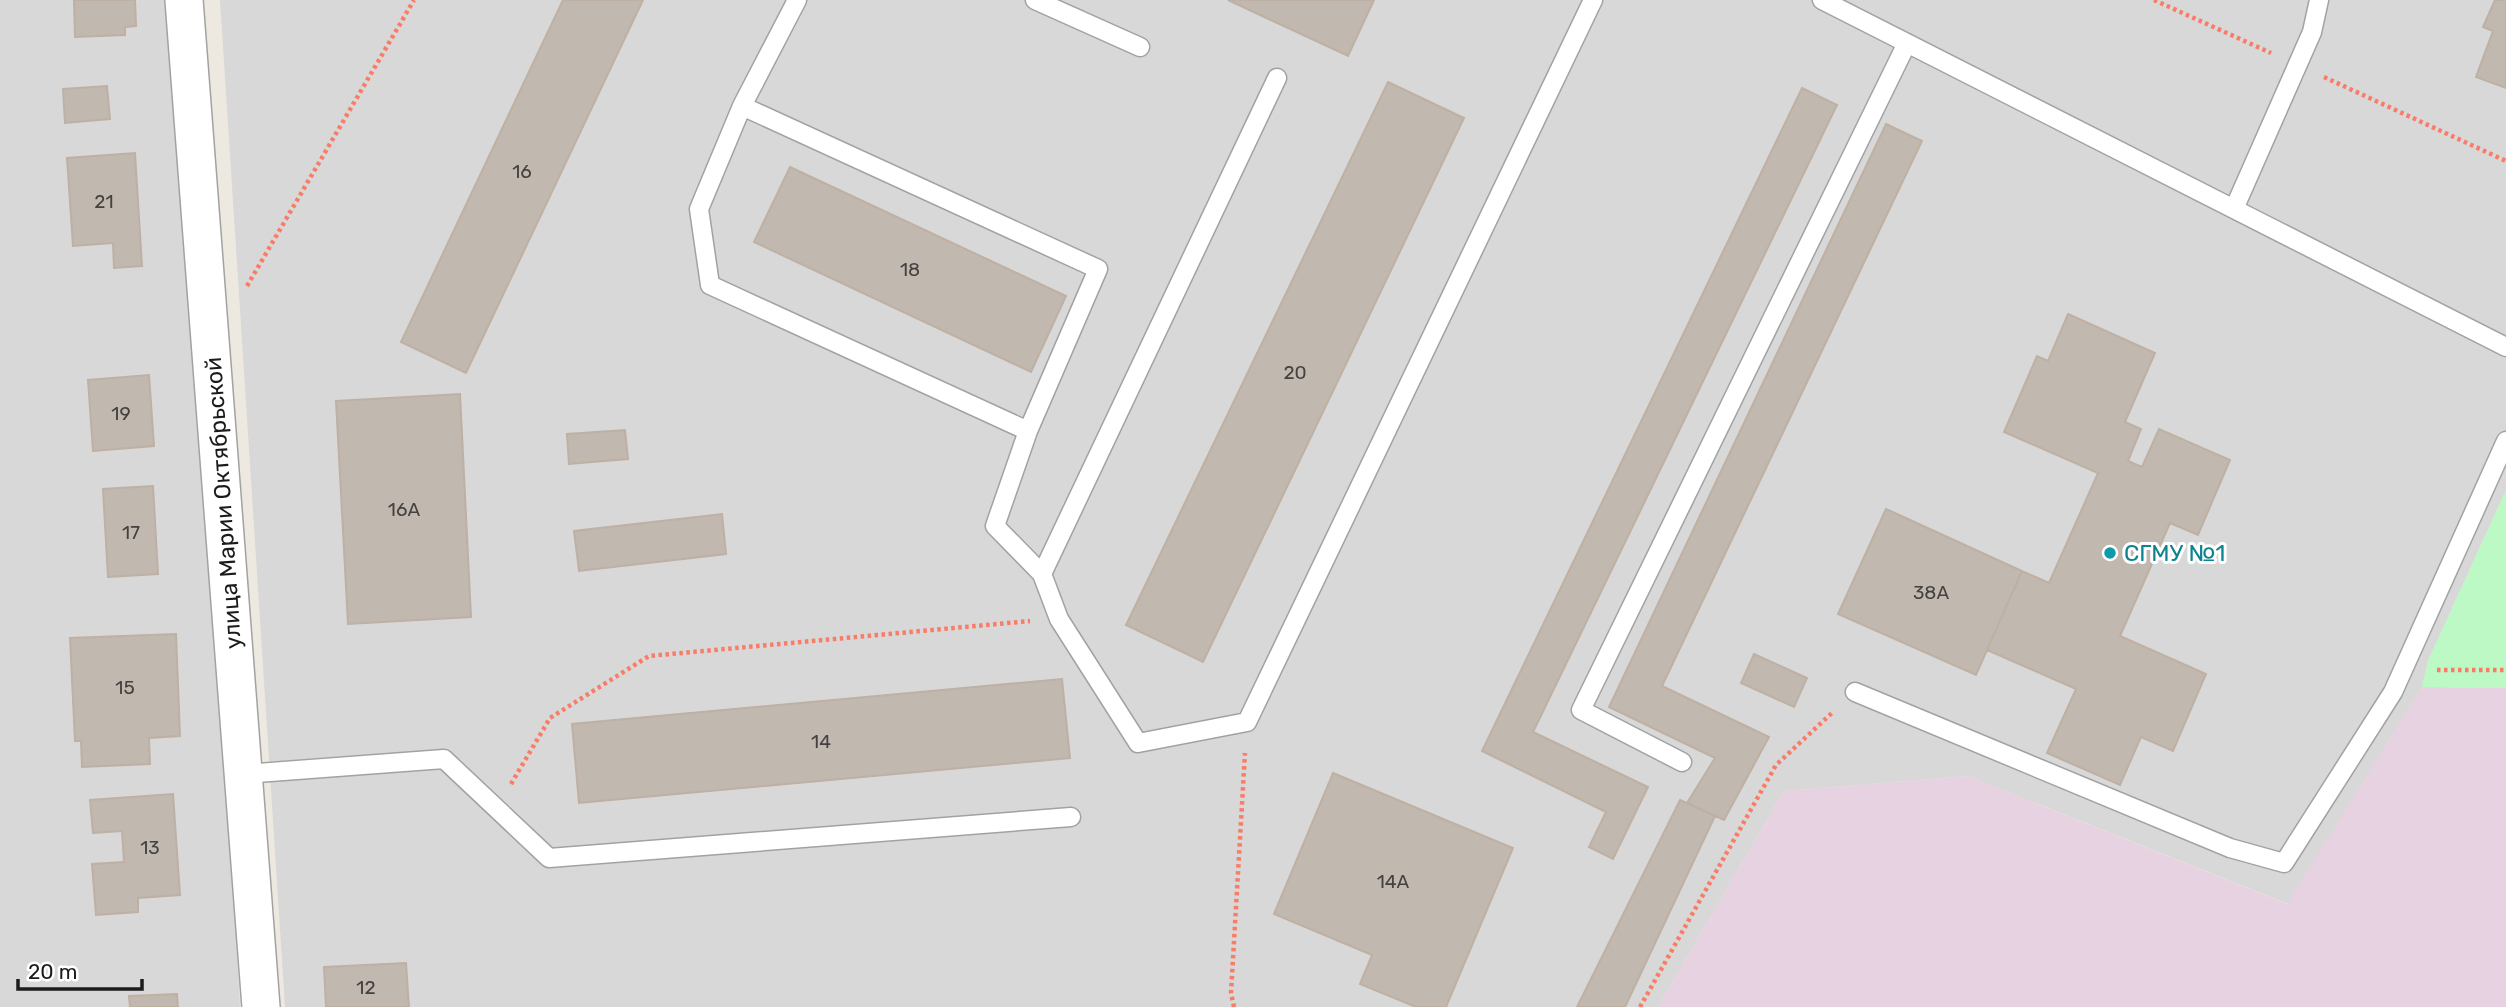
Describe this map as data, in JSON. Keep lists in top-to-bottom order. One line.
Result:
{"streets":{"street":["улица Марии Октябрьской"]},"places":["СГМУ №1"],"house_numbers":["16","21","18","20","19","16А","17","38А","15","14","13","14А","12"],"scale_bar":"20 m"}
